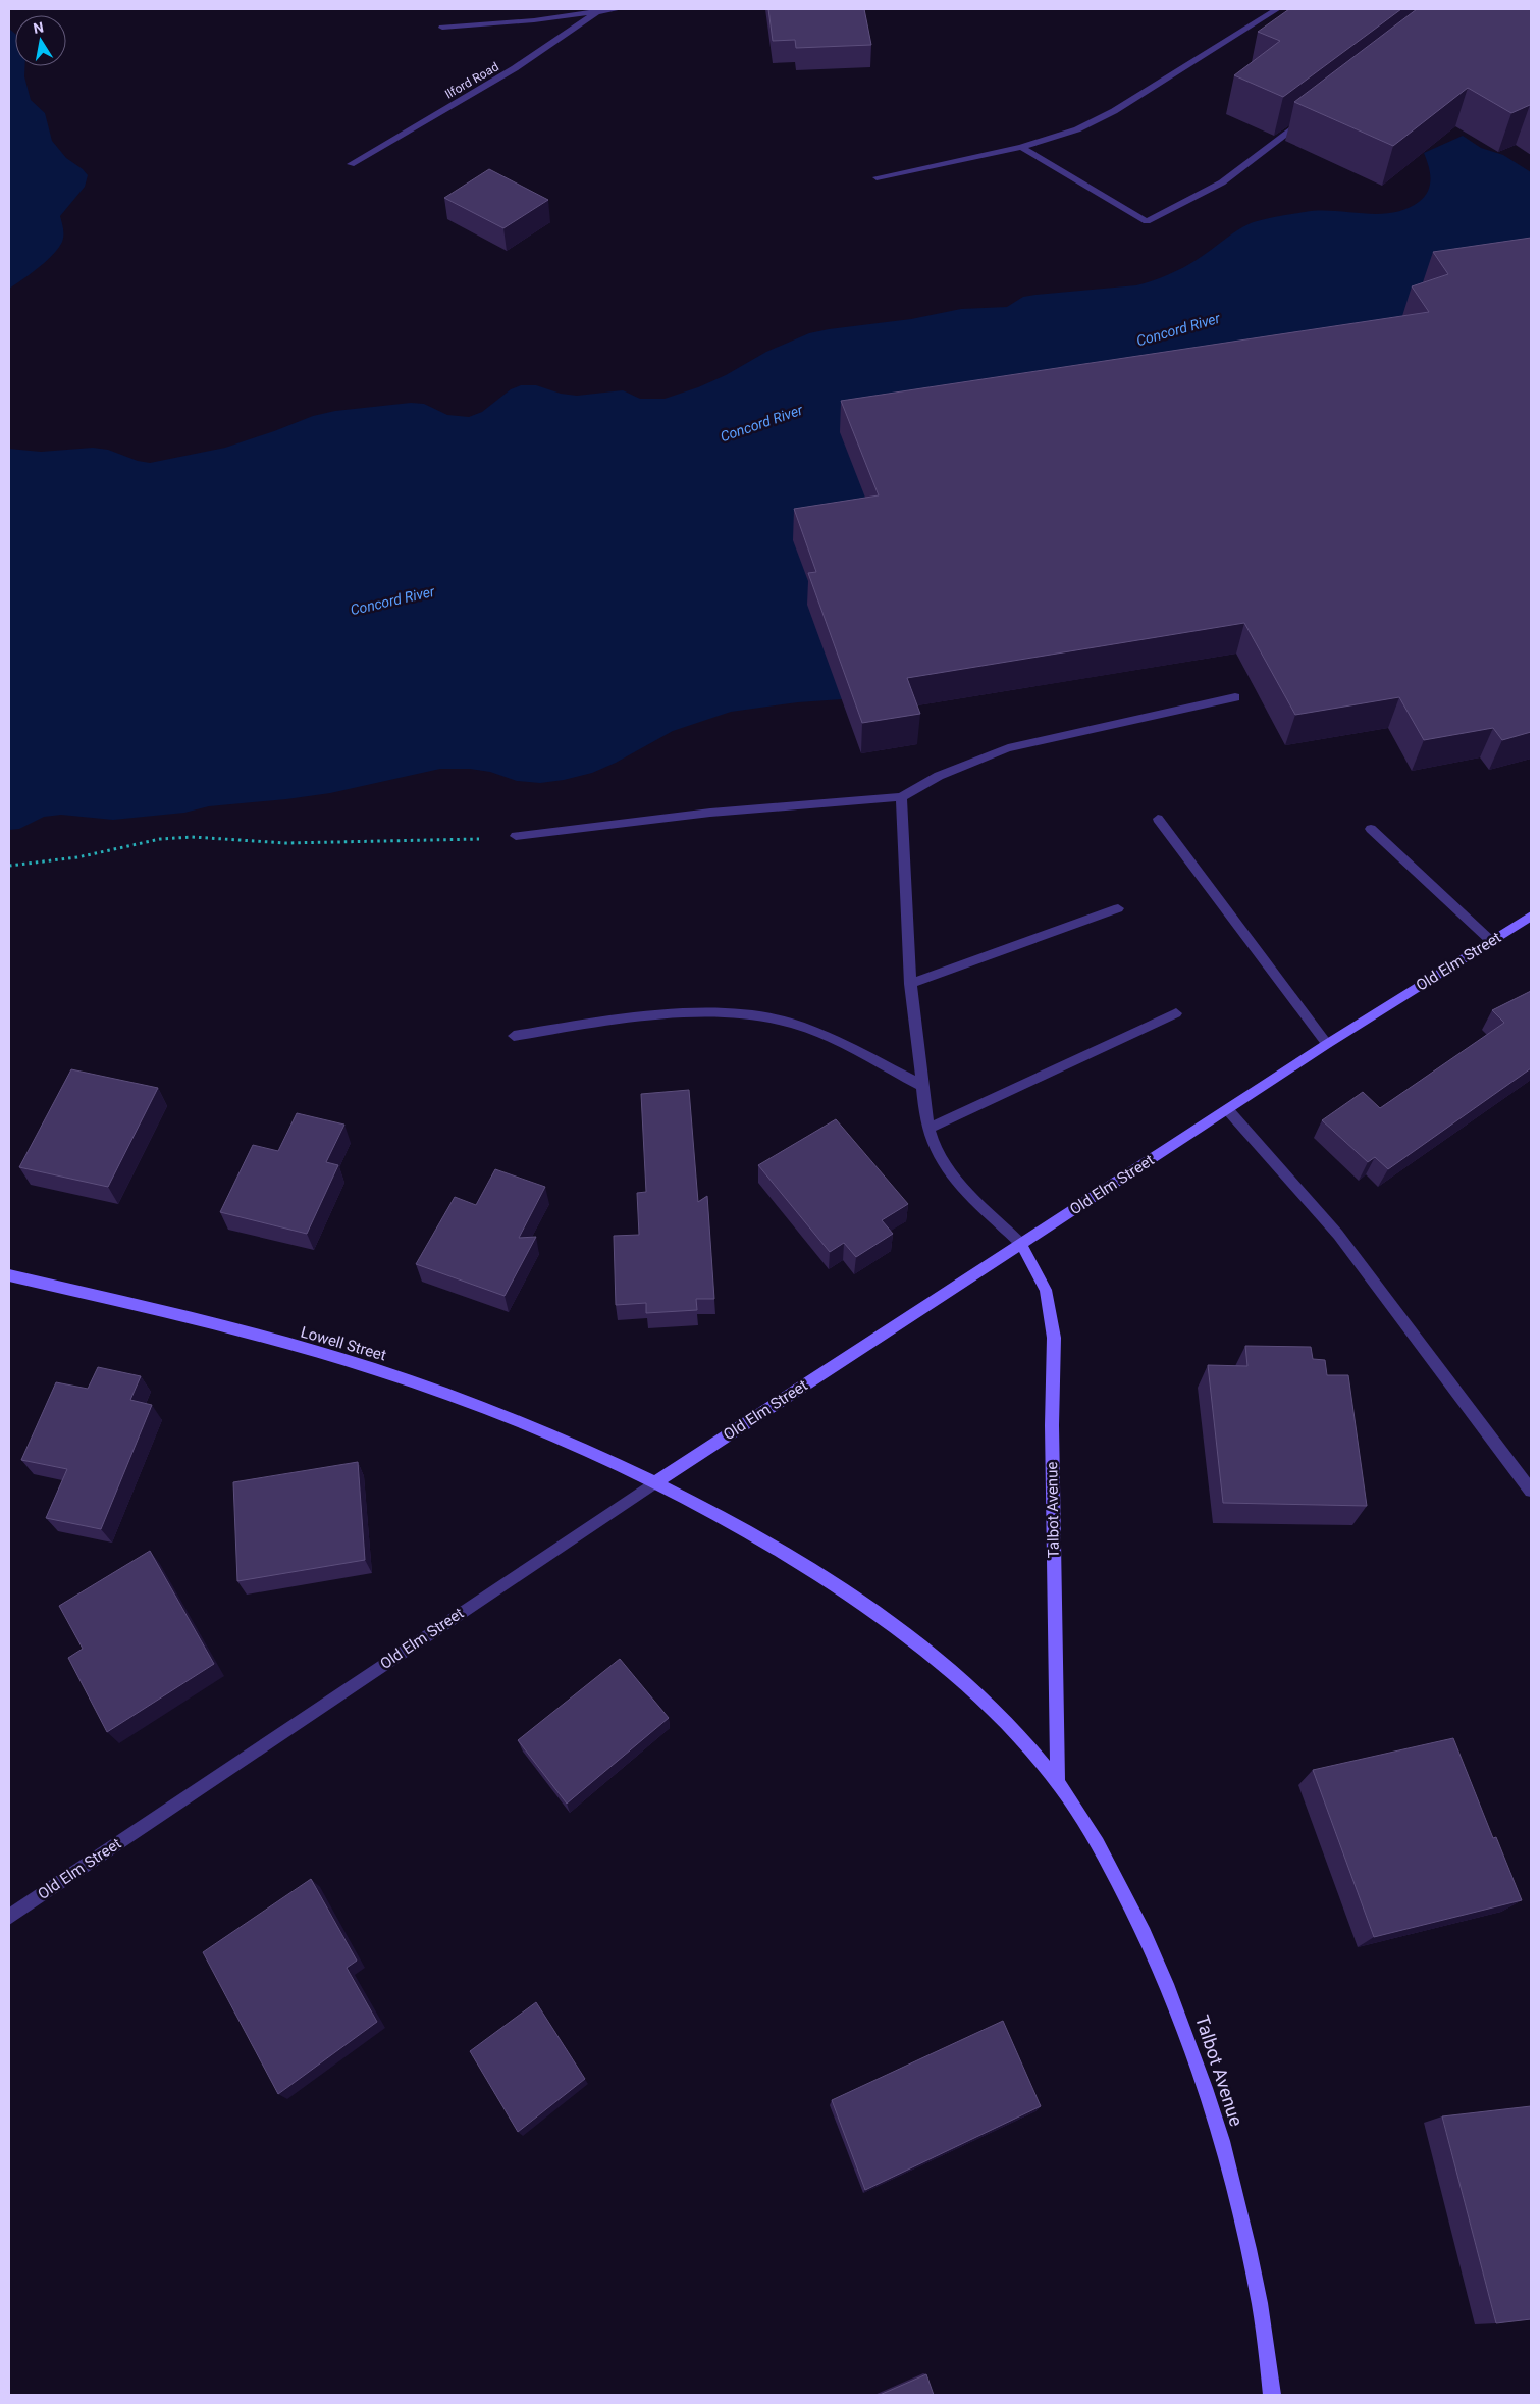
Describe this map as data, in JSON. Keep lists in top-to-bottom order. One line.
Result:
{"streets":{"main road":["Old Elm Street","Lowell Street","Talbot Avenue"],"street":["Ilford Road"]},"crossings":[["Old Elm Street","Lowell Street"],["Old Elm Street","Talbot Avenue"],["Lowell Street","Talbot Avenue"]],"water":["Concord River"],"north":"top"}
